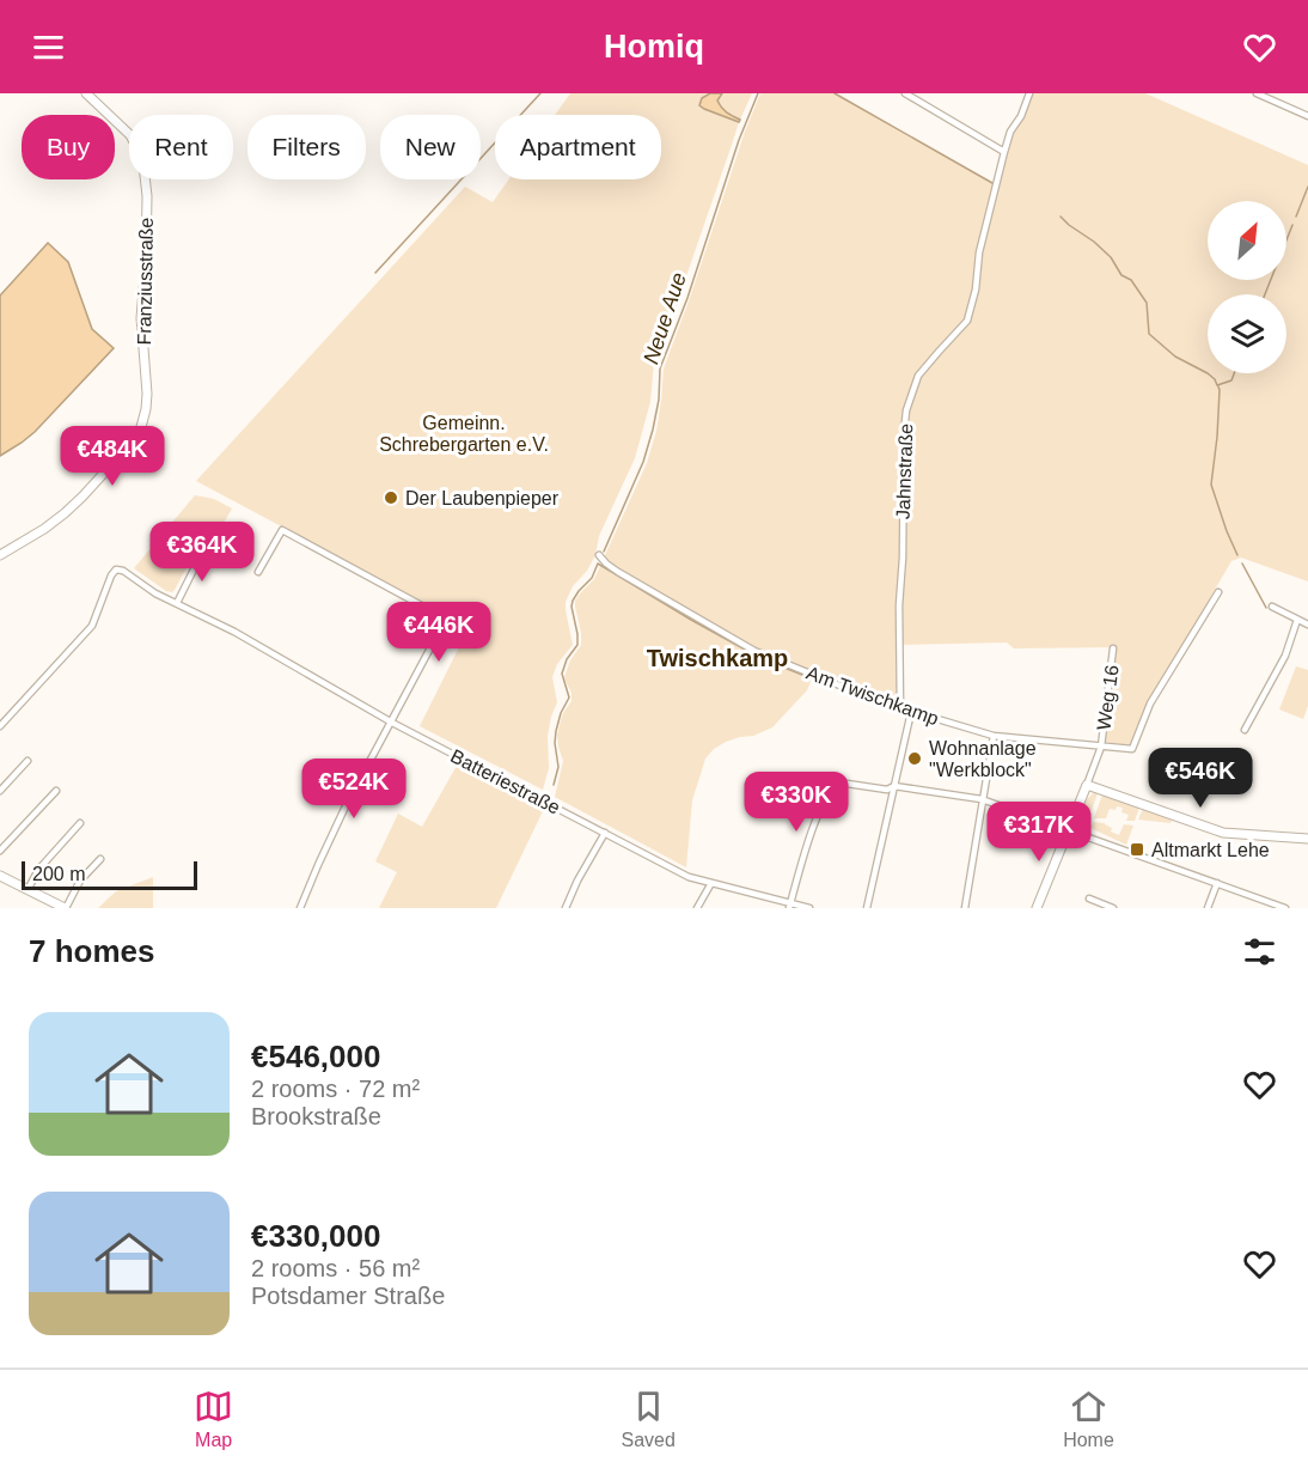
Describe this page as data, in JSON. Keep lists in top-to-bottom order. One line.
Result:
{"streets":{"main road":["Franziusstraße"],"street":["Jahnstraße","Am Twischkamp","Weg 16","Batteriestraße"]},"crossings":[["Jahnstraße","Am Twischkamp"],["Am Twischkamp","Weg 16"]],"districts":["Twischkamp"],"water":["Neue Aue"],"parks":["Gemeinn. Schrebergarten e.V."],"places":{"other":["Der Laubenpieper","Wohnanlage \"Werkblock\""],"transit":["Altmarkt Lehe"]},"scale_bar":"200 m","north":"top right","page":{"header":"Homiq","chip":["Buy","Rent","Filters","New","Apartment"],"price":["€484K","€364K","€446K","€546K","€524K","€330K","€317K"],"scale":"200 m","heading":"7 homes","list":[{"name":"€546,000","note":"2 rooms · 72 m² · Brookstraße"},{"name":"€330,000","note":"2 rooms · 56 m² · Potsdamer Straße"}],"tabs":["Map","Saved","Home"]}}
